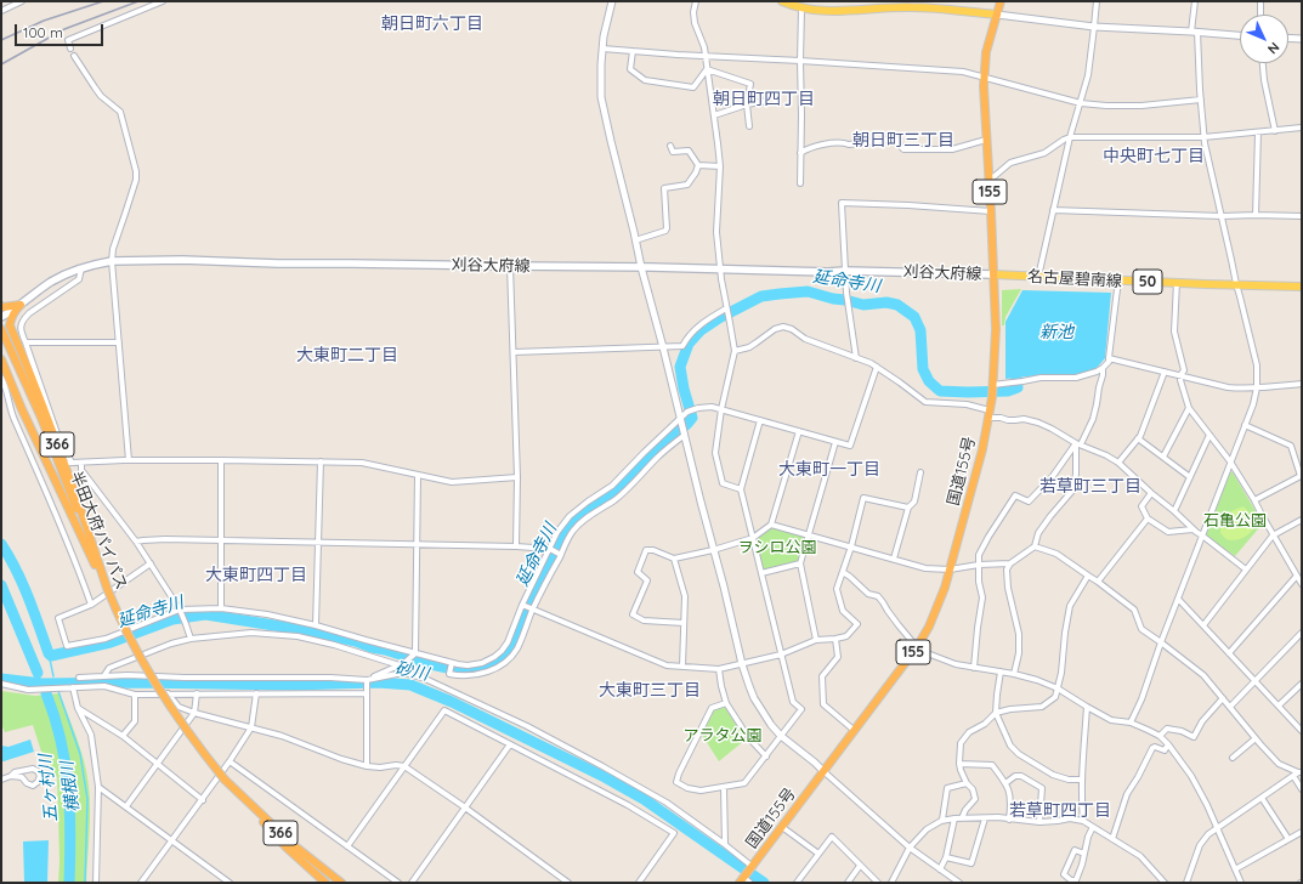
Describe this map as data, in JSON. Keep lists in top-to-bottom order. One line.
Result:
{"streets":{"highway":["155","366","国道155号","半田大府パイパス"],"main road":["刈谷大府線","名古屋碧南線","50"]},"crossings":[["刈谷大府線","名古屋碧南線"],["刈谷大府線","366"],["刈谷大府線","国道155号"],["名古屋碧南線","国道155号"],["366","半田大府パイパス"]],"districts":["朝日町六丁目","朝日町四丁目","朝日町三丁目","中央町七丁目","大東町二丁目","大東町一丁目","若草町三丁目","大東町四丁目","大東町三丁目","若草町四丁目"],"water":["延命寺川","新池","砂川","横根川","五ヶ村川"],"parks":["石亀公園","ヲシロ公園","アラタ公園"],"scale_bar":"100 m","north":"bottom right"}
